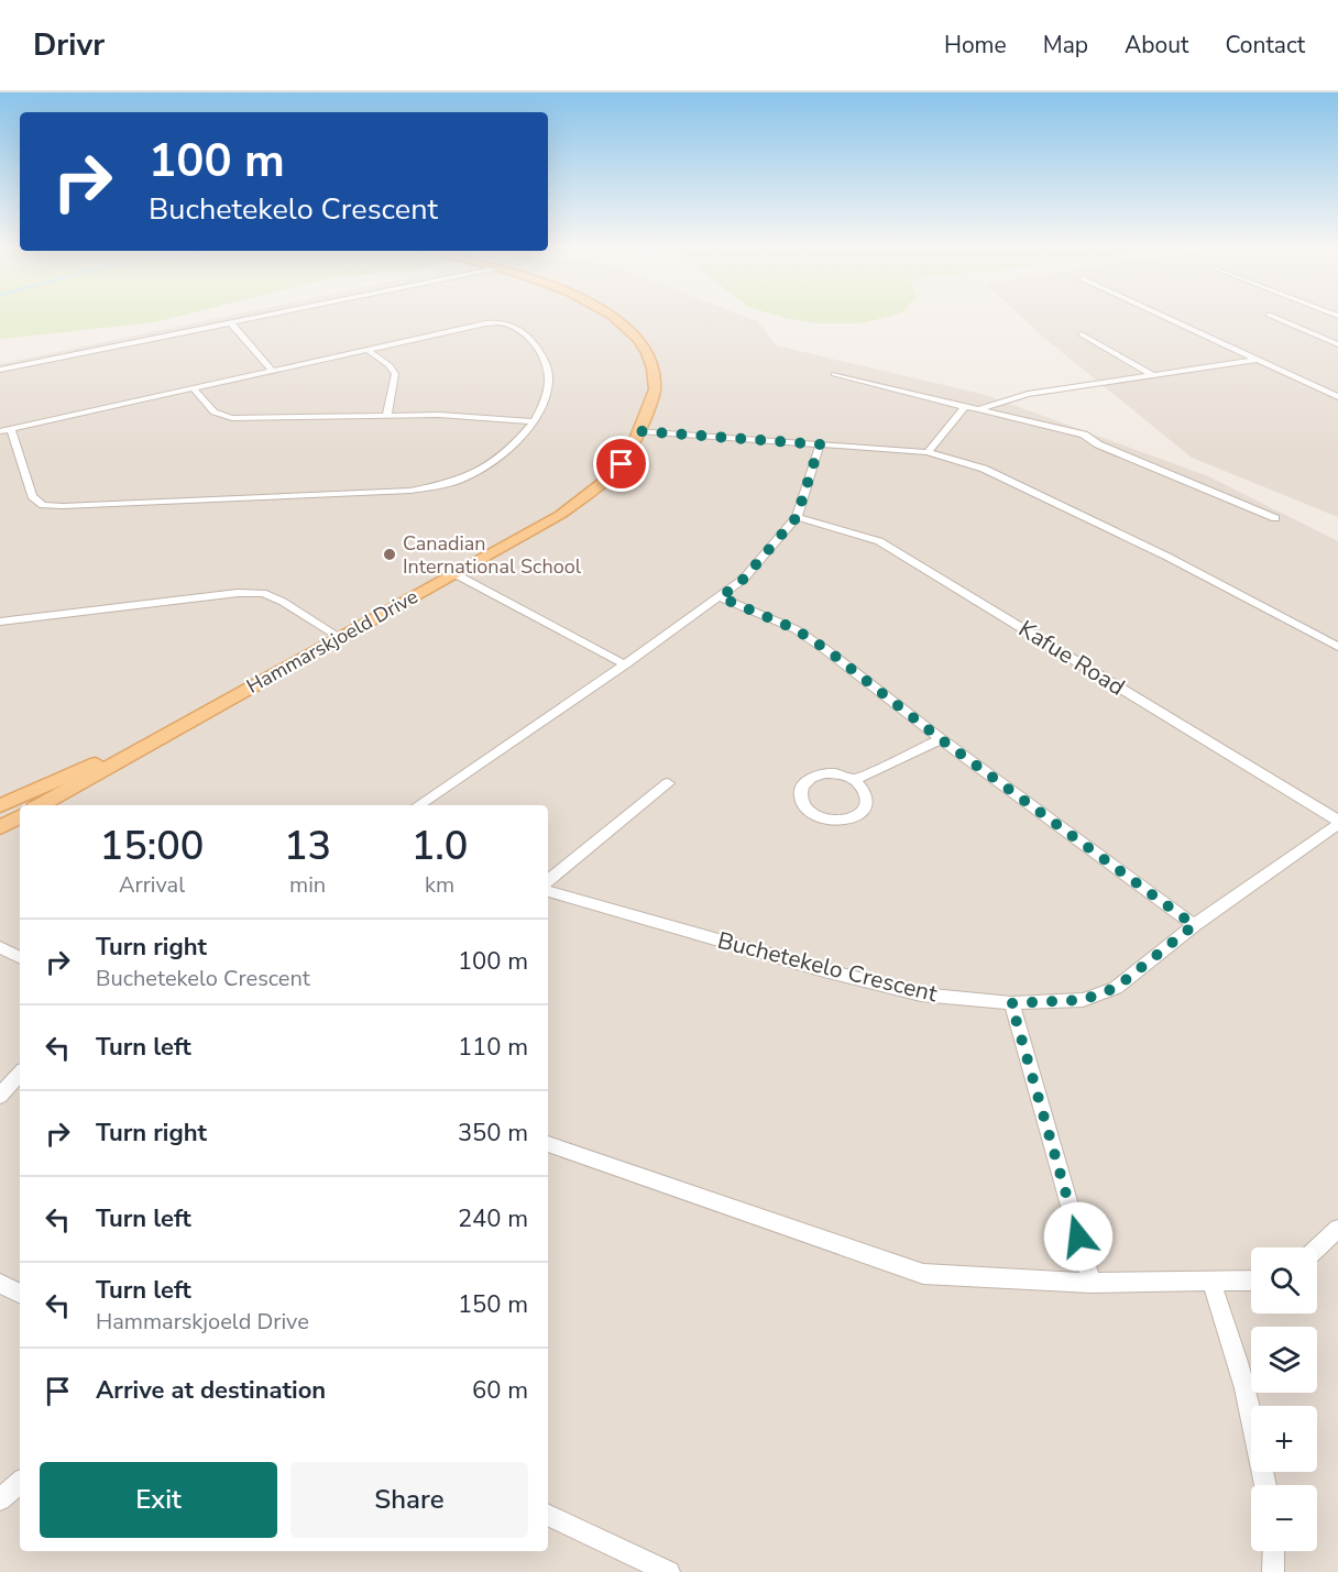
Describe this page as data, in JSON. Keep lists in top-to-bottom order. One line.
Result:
{"streets":{"main road":["Hammarskjoeld Drive"],"street":["Kafue Road","Buchetekelo Crescent"]},"crossings":[["Kafue Road","Buchetekelo Crescent"]],"places":["Canadian International School"],"page":{"header":"Drivr","nav":["Home","Map","About","Contact"],"turn":["100 m","Buchetekelo Crescent"],"eta":["15:00","Arrival","13","min","1.0","km"],"list":[{"name":"Turn right","note":"Buchetekelo Crescent","value":"100 m"},{"name":"Turn left","value":"110 m"},{"name":"Turn right","value":"350 m"},{"name":"Turn left","value":"240 m"},{"name":"Turn left","note":"Hammarskjoeld Drive","value":"150 m"},{"name":"Arrive at destination","value":"60 m"}],"map_buttons":["+","−"],"buttons":["Exit","Share"]}}
